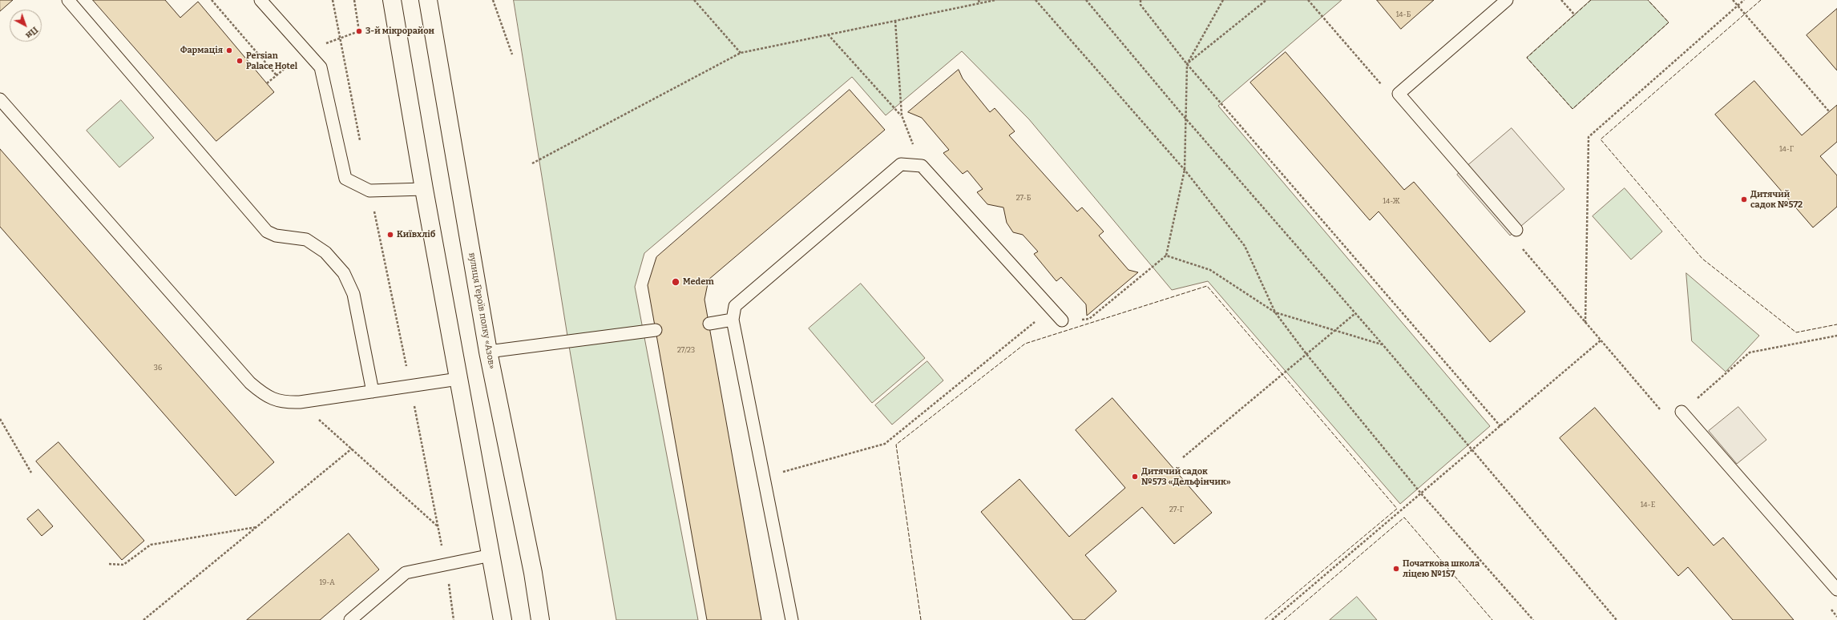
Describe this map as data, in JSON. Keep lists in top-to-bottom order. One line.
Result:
{"streets":{"main road":["вулиця Героїв полку «Азов»"]},"places":["3-й мікрорайон","Фармація","Persian Palace Hotel","Дитячий садок №572","Київхліб","Medem","Дитячий садок №573 «Дельфінчик»","Початкова школа ліцею №157"],"house_numbers":["14-Б","14-Г","27-Б","14-Ж","27/23","36","14-Е","27-Г","19-А"],"north":"bottom right"}
